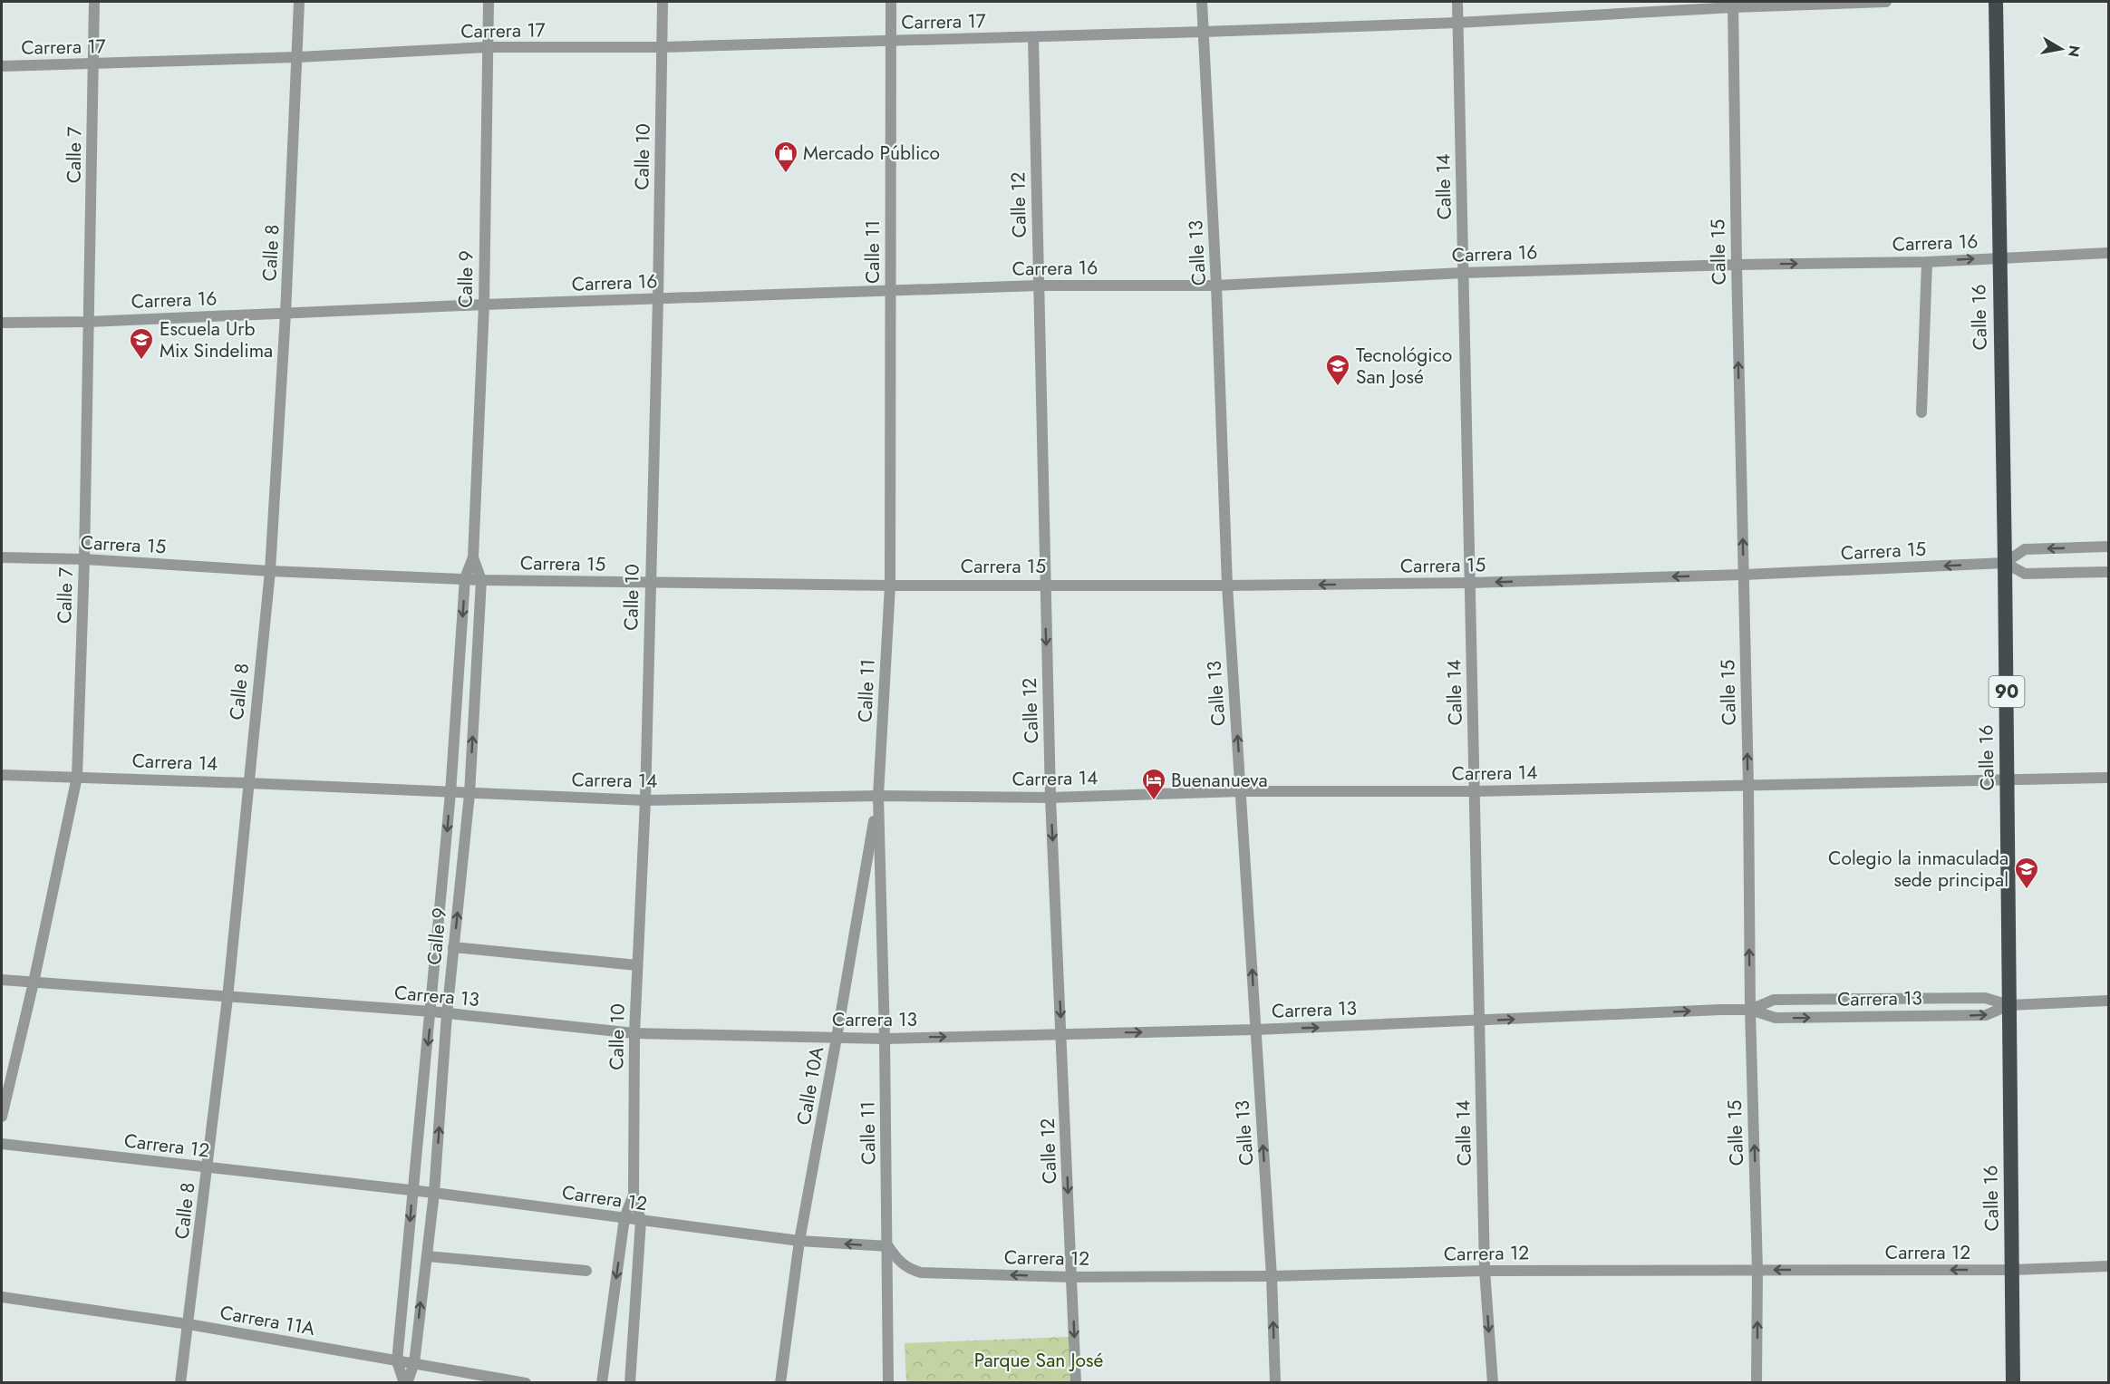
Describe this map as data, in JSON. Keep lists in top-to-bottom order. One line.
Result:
{"streets":{"highway":["Calle 16","90"],"street":["Carrera 17","Calle 7","Calle 10","Calle 14","Calle 12","Carrera 16","Calle 11","Calle 15","Calle 8","Calle 13","Calle 9","Carrera 15","Carrera 14","Carrera 13","Calle 10A","Carrera 12","Carrera 11A"]},"crossings":[["Carrera 17","Calle 7"],["Carrera 17","Calle 10"],["Carrera 17","Calle 14"],["Carrera 17","Calle 12"],["Carrera 17","Calle 11"],["Carrera 17","Calle 15"],["Carrera 17","Calle 8"],["Carrera 17","Calle 13"],["Carrera 17","Calle 9"],["Calle 7","Carrera 16"],["Calle 7","Carrera 15"],["Calle 7","Carrera 14"],["Calle 7","Carrera 13"],["Calle 10","Carrera 16"],["Calle 10","Carrera 15"],["Calle 10","Carrera 14"],["Calle 10","Carrera 13"],["Calle 10","Carrera 12"],["Calle 14","Carrera 16"],["Calle 14","Carrera 15"],["Calle 14","Carrera 14"],["Calle 14","Carrera 13"],["Calle 14","Carrera 12"],["Calle 12","Carrera 16"],["Calle 12","Carrera 15"],["Calle 12","Carrera 14"],["Calle 12","Carrera 13"],["Calle 12","Carrera 12"],["Carrera 16","Calle 11"],["Carrera 16","Calle 15"],["Carrera 16","Calle 8"],["Carrera 16","Calle 13"],["Carrera 16","Calle 9"],["Carrera 16","Calle 16"],["Calle 11","Carrera 15"],["Calle 11","Carrera 14"],["Calle 11","Carrera 13"],["Calle 11","Calle 10A"],["Calle 11","Carrera 12"],["Calle 15","Carrera 15"],["Calle 15","Carrera 14"],["Calle 15","Carrera 13"],["Calle 15","Carrera 12"],["Calle 8","Carrera 15"],["Calle 8","Carrera 14"],["Calle 8","Carrera 13"],["Calle 8","Carrera 12"],["Calle 8","Carrera 11A"],["Calle 13","Carrera 15"],["Calle 13","Carrera 14"],["Calle 13","Carrera 13"],["Calle 13","Carrera 12"],["Calle 9","Carrera 15"],["Calle 9","Carrera 14"],["Calle 9","Carrera 13"],["Calle 9","Carrera 12"],["Calle 9","Carrera 11A"],["Calle 16","Carrera 15"],["Calle 16","Carrera 14"],["Calle 16","Carrera 13"],["Calle 16","Carrera 12"],["Carrera 14","Calle 10A"],["Carrera 13","Calle 10A"],["Calle 10A","Carrera 12"]],"one_way":["Calle 12","Calle 15","Calle 13","Carrera 15","Carrera 13"],"parks":["Parque San José"],"places":{"shop":["Mercado Público"],"school or university":["Escuela Urb Mix Sindelima","Tecnológico San José","Colegio la inmaculada sede principal"],"hotel":["Buenanueva"]},"north":"right"}
